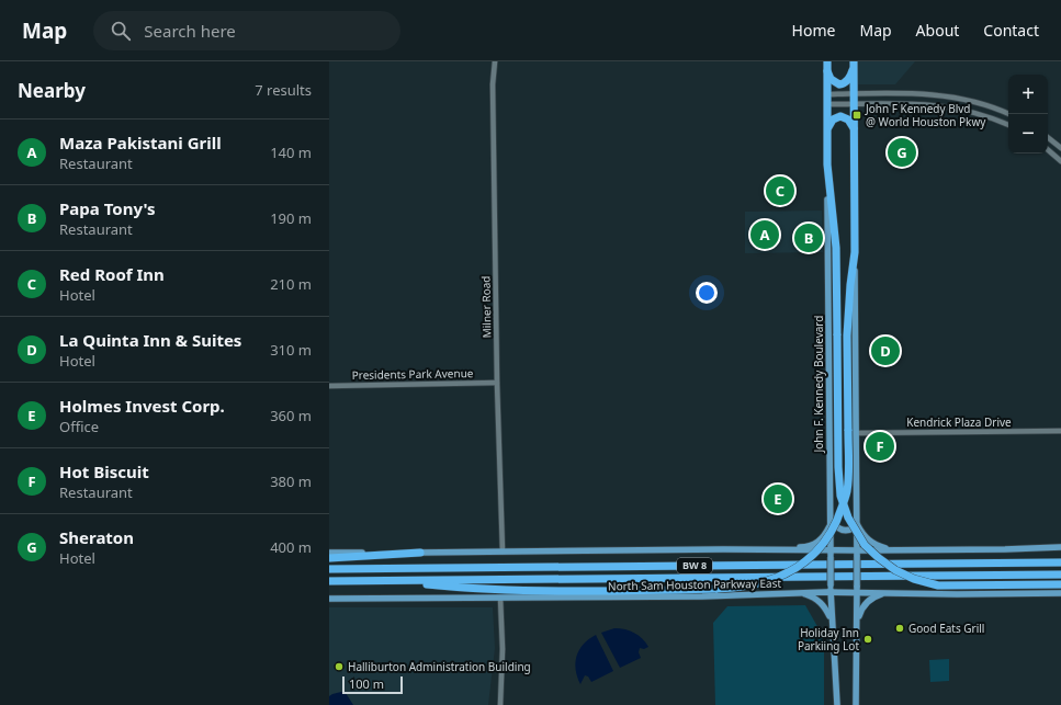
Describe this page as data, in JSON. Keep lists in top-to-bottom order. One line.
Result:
{"streets":{"highway":["John F. Kennedy Boulevard","BW 8","North Sam Houston Parkway East"],"street":["Milner Road","Presidents Park Avenue","Kendrick Plaza Drive"]},"crossings":[["Milner Road","Presidents Park Avenue"],["John F. Kennedy Boulevard","North Sam Houston Parkway East"]],"places":{"transit":["John F Kennedy Blvd @ World Houston Pkwy"],"other":["Good Eats Grill","Holiday Inn Parkiing Lot","Halliburton Administration Building"]},"scale_bar":"100 m","page":{"header":"Map","search":"Search here","nav":["Home","Map","About","Contact"],"heading":["Nearby","7 results"],"map_buttons":["+","−"],"list":[{"mark":"A","name":"Maza Pakistani Grill","note":"Restaurant","value":"140 m"},{"mark":"B","name":"Papa Tony's","note":"Restaurant","value":"190 m"},{"mark":"C","name":"Red Roof Inn","note":"Hotel","value":"210 m"},{"mark":"D","name":"La Quinta Inn & Suites","note":"Hotel","value":"310 m"},{"mark":"E","name":"Holmes Invest Corp.","note":"Office","value":"360 m"},{"mark":"F","name":"Hot Biscuit","note":"Restaurant","value":"380 m"},{"mark":"G","name":"Sheraton","note":"Hotel","value":"400 m"}],"pins":["G","C","A","B","D","F","E"],"scale":"100 m"}}
